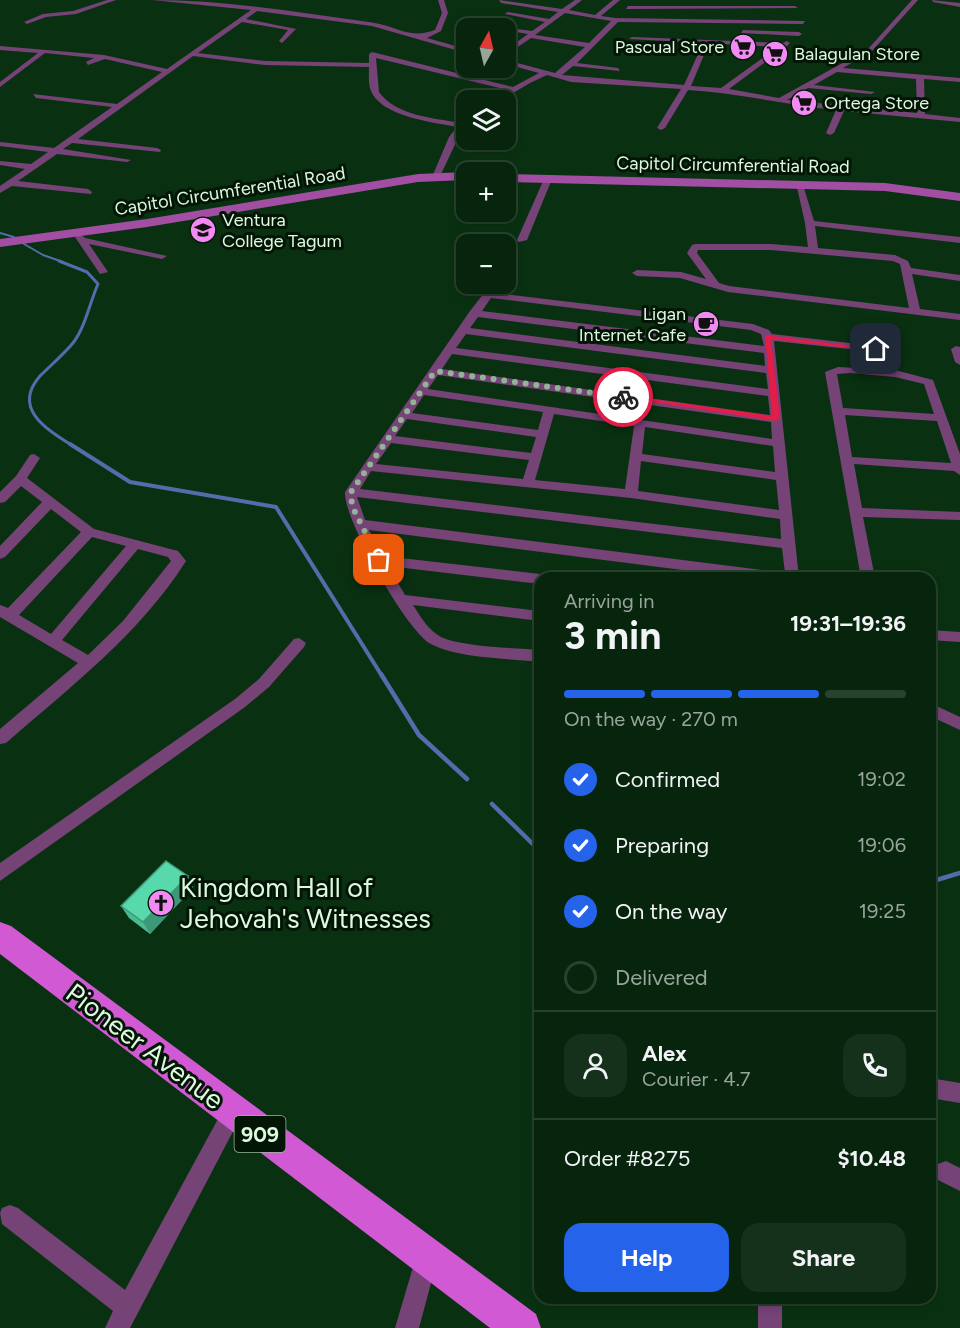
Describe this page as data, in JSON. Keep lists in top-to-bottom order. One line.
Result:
{"streets":{"highway":["Pioneer Avenue","909"],"main road":["Capitol Circumferential Road"]},"places":{"supermarket":["Pascual Store","Balagulan Store","Ortega Store"],"school or university":["Ventura College Tagum"],"cafe":["Ligan Internet Cafe"],"church":["Kingdom Hall of Jehovah's Witnesses"]},"north":"top","page":{"map_buttons":["+","−"],"heading":["3 min","Arriving in","19:31–19:36"],"panel":["Alex","Courier · 4.7","Order #8275","$10.48"],"bar":"On the way · 270 m","list":[["Confirmed","19:02"],["Preparing","19:06"],["On the way","19:25"],"Delivered"],"buttons":["Help","Share"]}}
